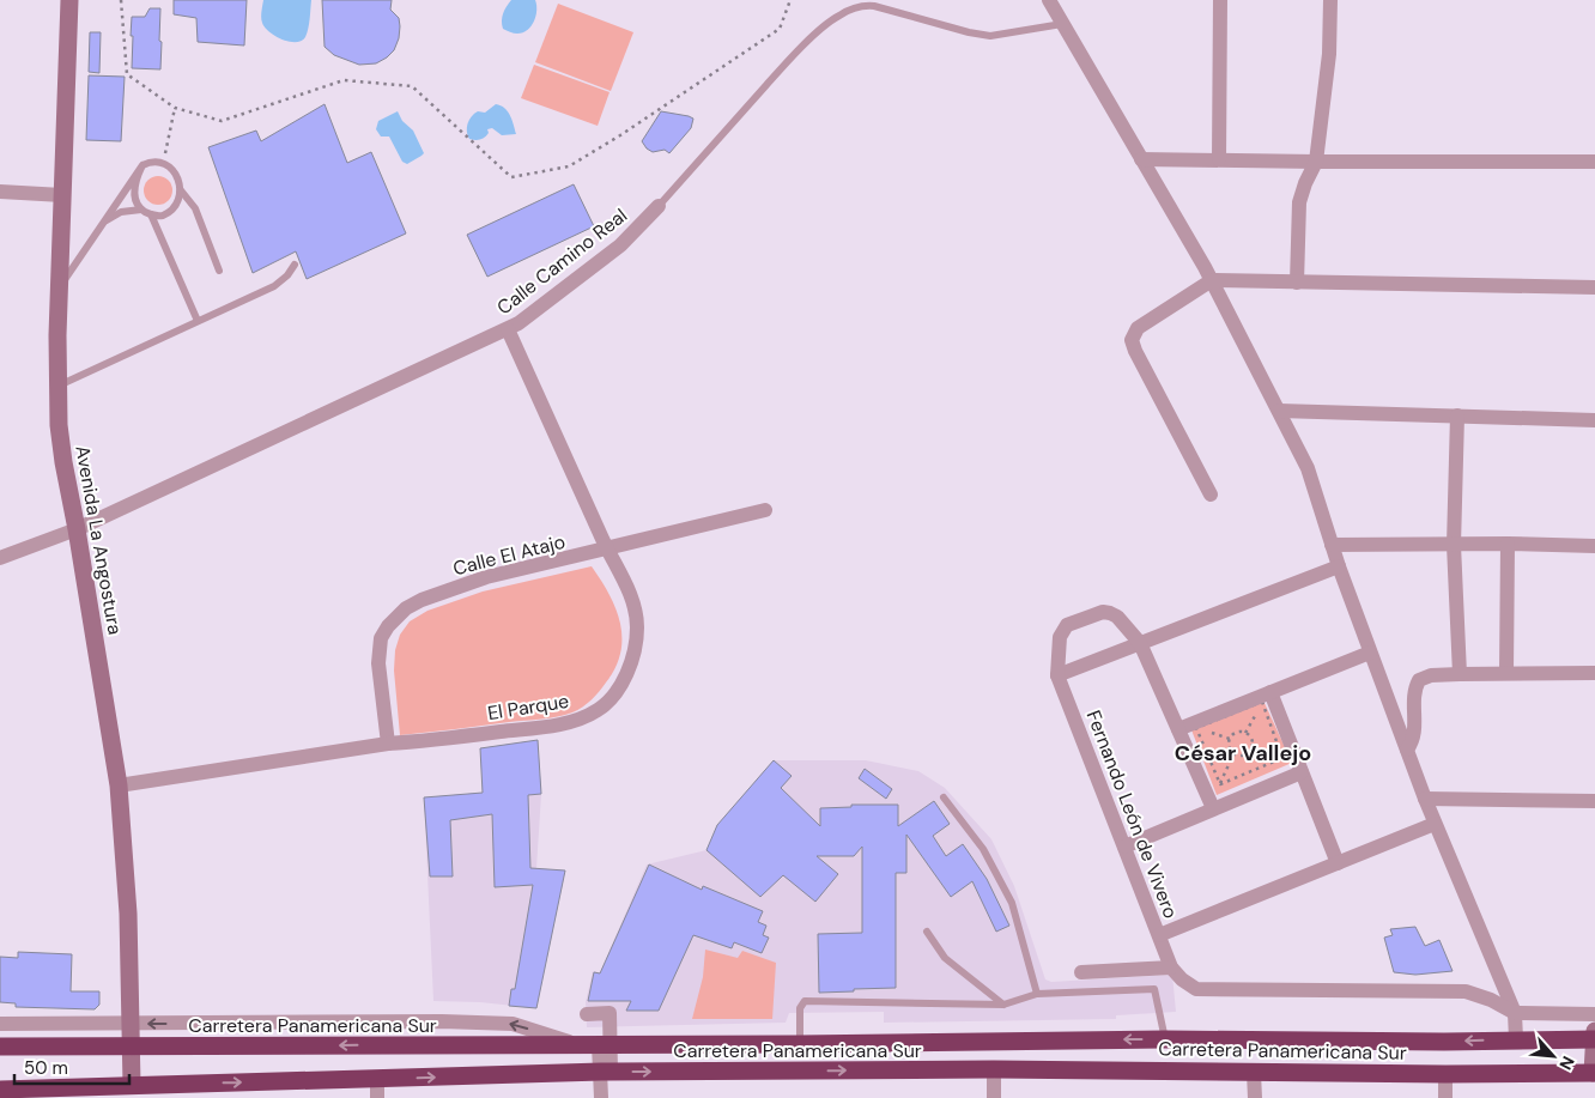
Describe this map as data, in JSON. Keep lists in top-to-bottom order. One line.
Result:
{"streets":{"highway":["Carretera Panamericana Sur"],"street":["Calle Camino Real","Avenida La Angostura","Calle El Atajo","El Parque","Fernando León de Vivero"]},"crossings":[["Calle Camino Real","Avenida La Angostura"],["Calle Camino Real","El Parque"],["Avenida La Angostura","El Parque"],["Avenida La Angostura","Carretera Panamericana Sur"],["Calle El Atajo","El Parque"]],"districts":["César Vallejo"],"scale_bar":"50 m","north":"bottom right"}
